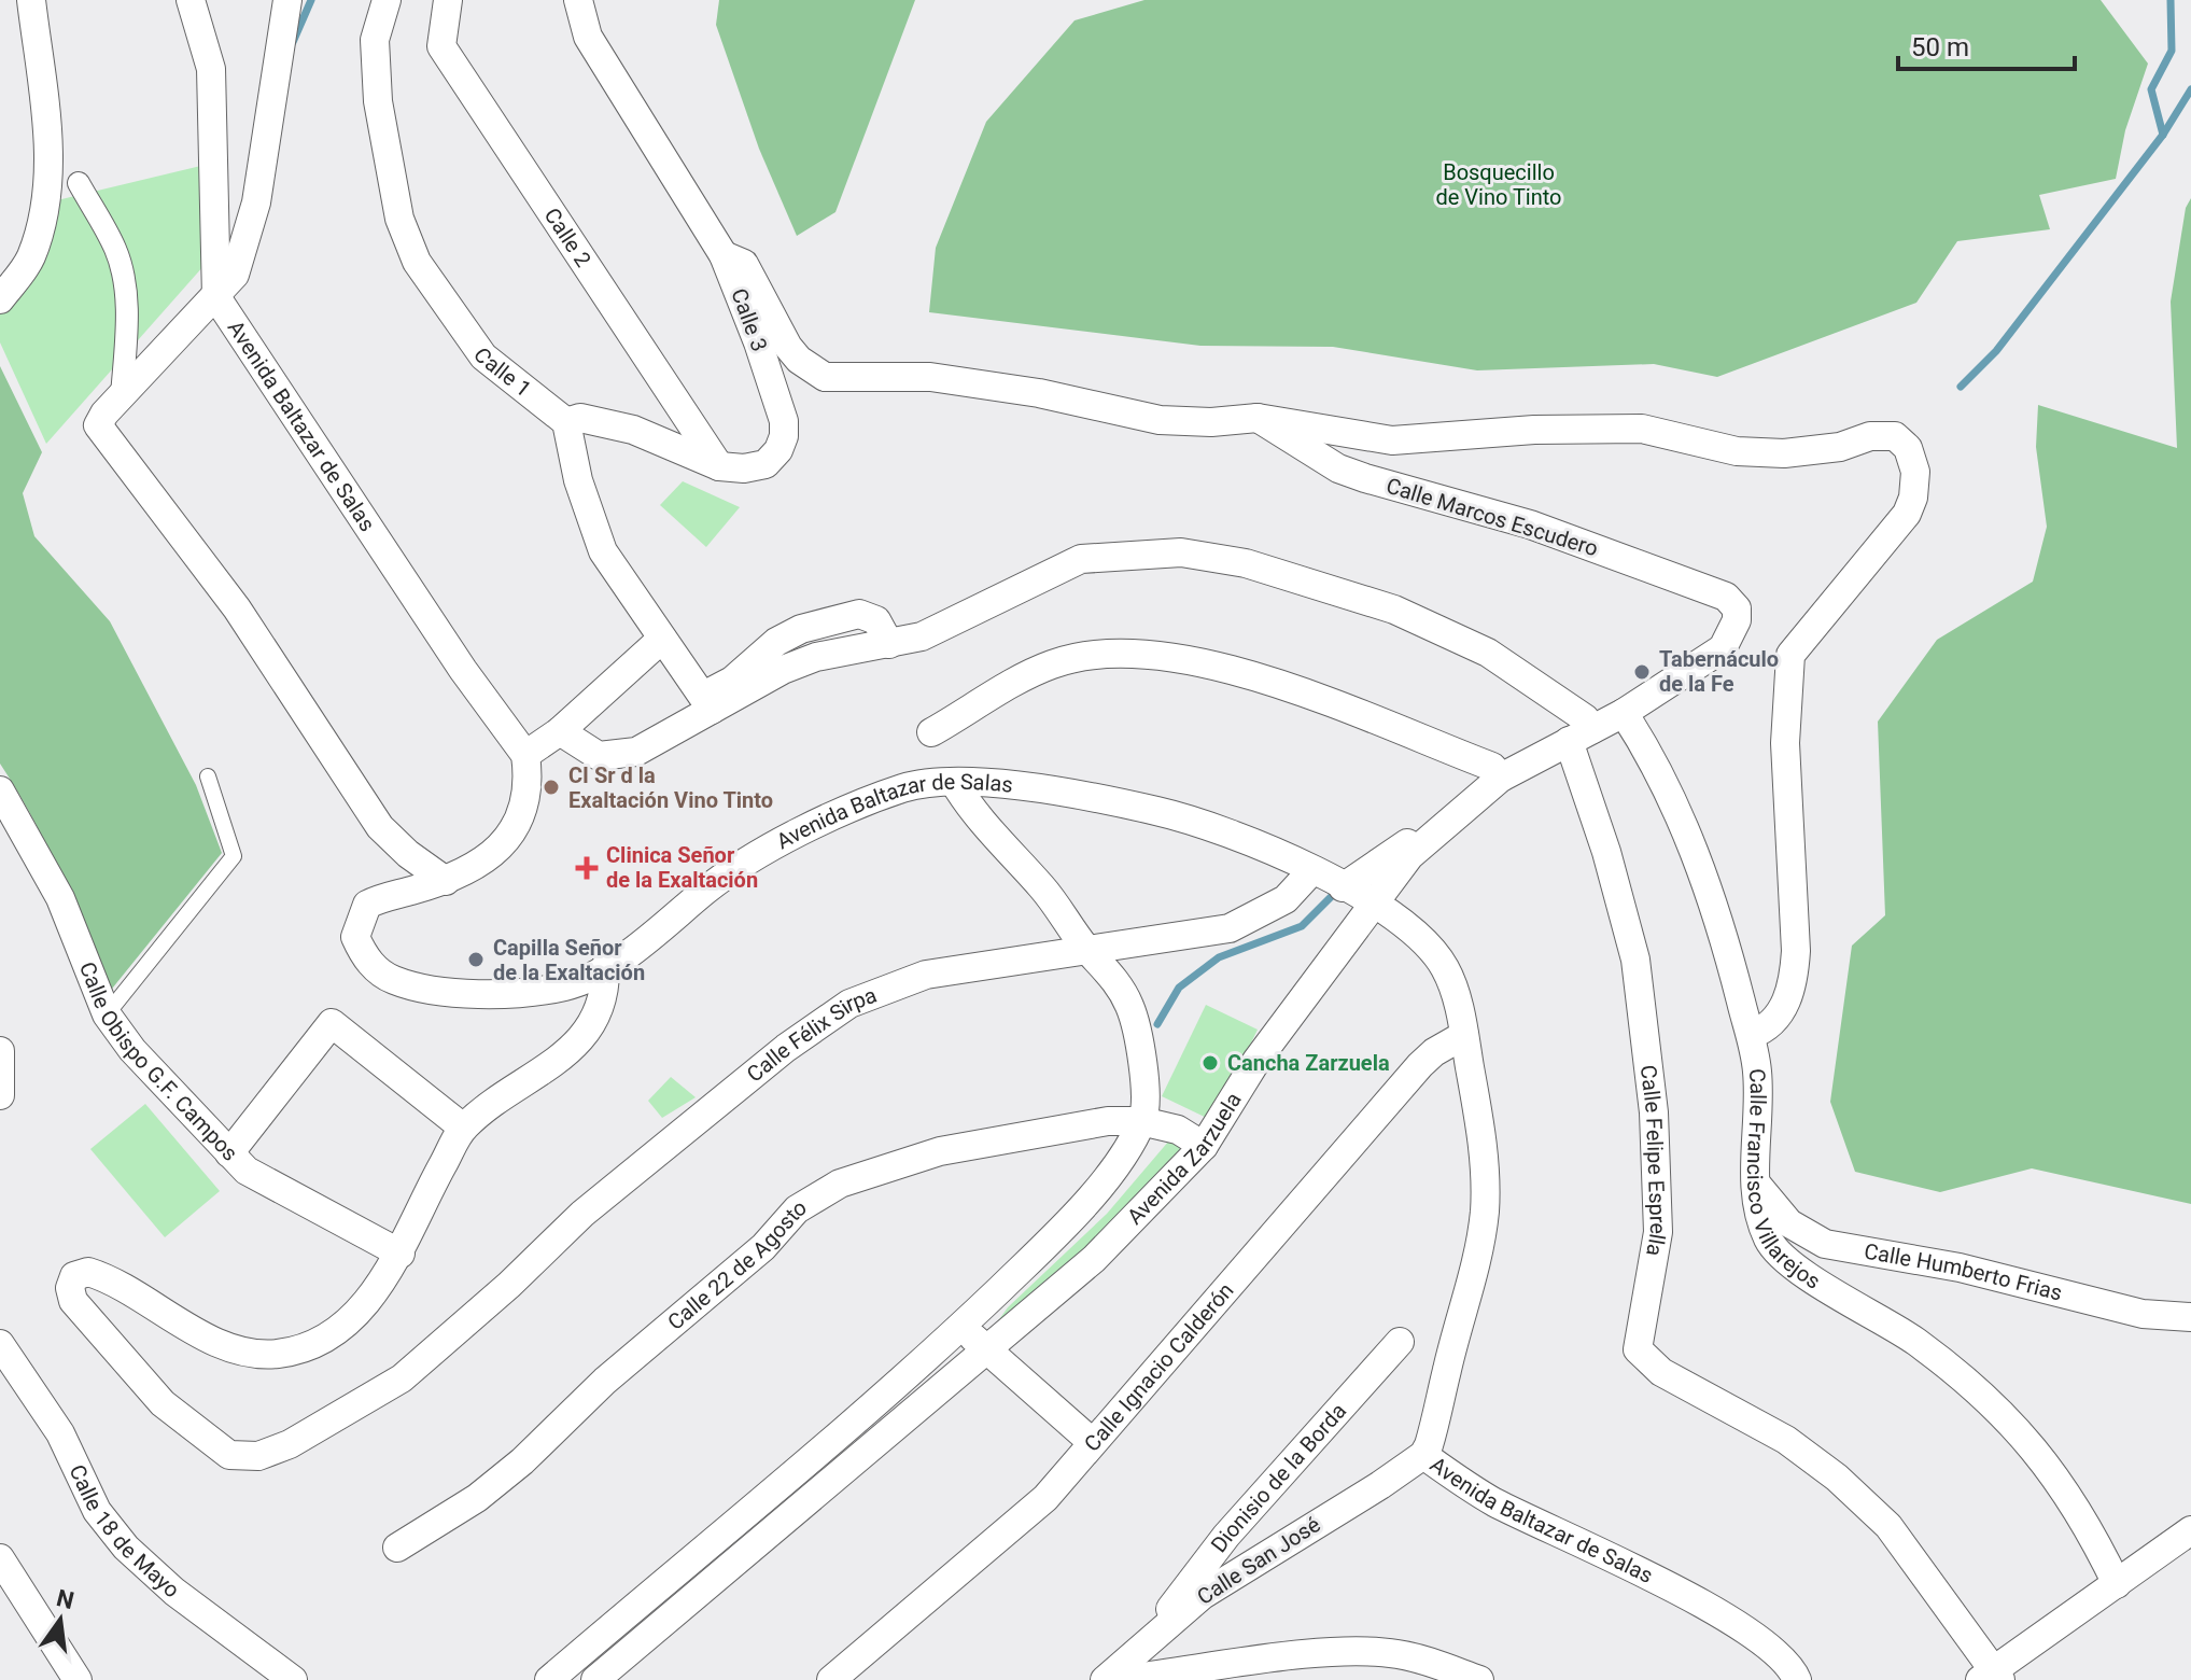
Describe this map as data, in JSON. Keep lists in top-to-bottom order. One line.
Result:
{"streets":{"street":["Calle 2","Calle 3","Calle 1","Avenida Baltazar de Salas","Calle Marcos Escudero","Calle Félix Sirpa","Calle Obispo G.F. Campos","Avenida Zarzuela","Calle Felipe Esprella","Calle Francisco Villarejos","Calle 22 de Agosto","Calle Humberto Frias","Calle Ignacio Calderón","Dionisio de la Borda","Calle 18 de Mayo","Calle San José"]},"crossings":[["Calle 2","Calle 3"],["Calle 3","Calle 1"],["Avenida Baltazar de Salas","Calle Félix Sirpa"],["Avenida Baltazar de Salas","Avenida Zarzuela"],["Avenida Baltazar de Salas","Calle Ignacio Calderón"],["Avenida Baltazar de Salas","Calle San José"],["Calle Félix Sirpa","Calle Obispo G.F. Campos"],["Avenida Zarzuela","Calle 22 de Agosto"],["Calle Francisco Villarejos","Calle Humberto Frias"],["Dionisio de la Borda","Calle San José"]],"parks":["Bosquecillo de Vino Tinto"],"places":{"other":["Tabernáculo de la Fe","CI Sr d la Exaltación Vino Tinto","Capilla Señor de la Exaltación","Cancha Zarzuela"],"health":["Clinica Señor de la Exaltación"]},"scale_bar":"50 m","north":"top"}
